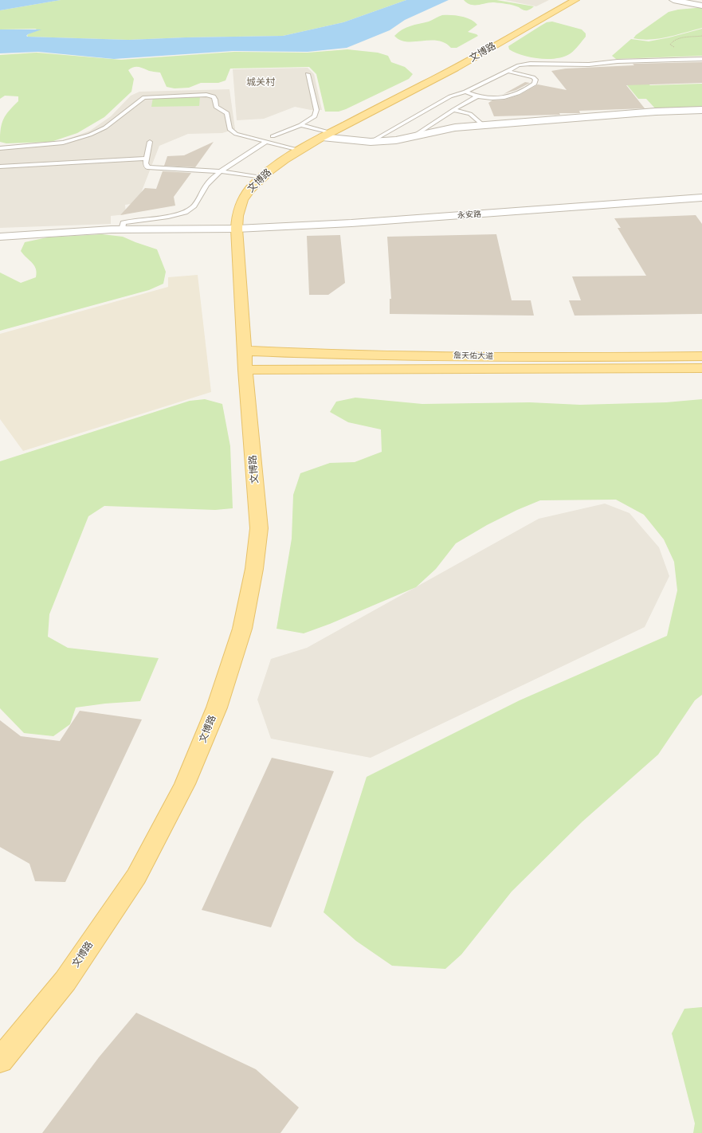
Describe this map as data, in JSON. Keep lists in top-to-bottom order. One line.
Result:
{"streets":{"main road":["文博路","詹天佑大道"],"street":["永安路"]},"crossings":[["文博路","永安路"],["文博路","詹天佑大道"]],"districts":["城关村"]}
